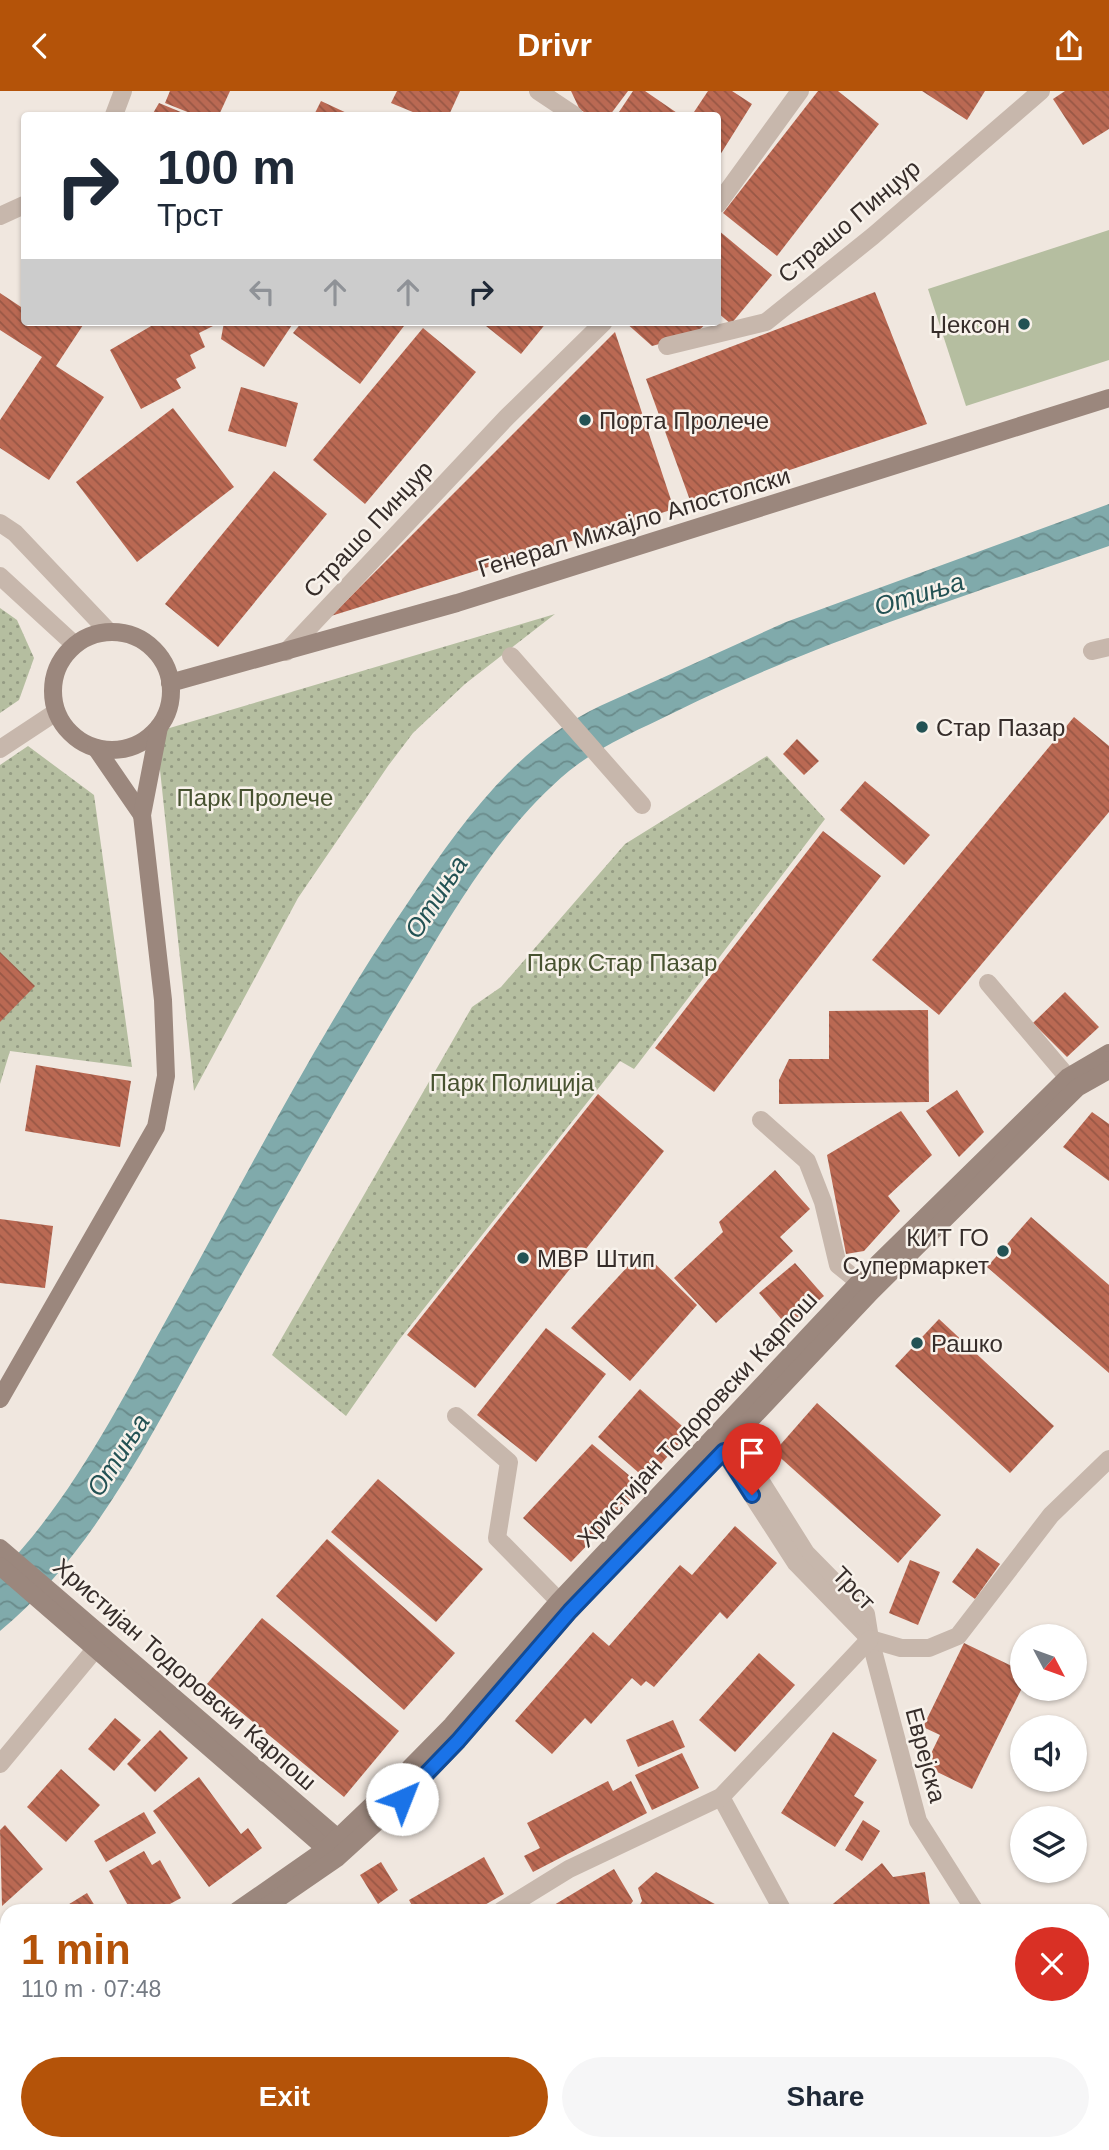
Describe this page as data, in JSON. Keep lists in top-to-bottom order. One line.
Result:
{"streets":{"street":["Страшо Пинџур","Генерал Михајло Апостолски","Христијан Тодоровски Карпош","Трст","Еврејска"]},"crossings":[["Страшо Пинџур","Генерал Михајло Апостолски"],["Христијан Тодоровски Карпош","Трст"],["Трст","Еврејска"]],"water":["Отиња"],"parks":["Парк Пролече","Парк Стар Пазар","Парк Полиција"],"places":["Џексон","Порта Пролече","Стар Пазар","КИТ ГО Супермаркет","МВР Штип","Рашко"],"north":"bottom right","page":{"header":"Drivr","turn":["100 m","Трст"],"heading":["1 min","110 m · 07:48"],"buttons":["Exit","Share"]}}
